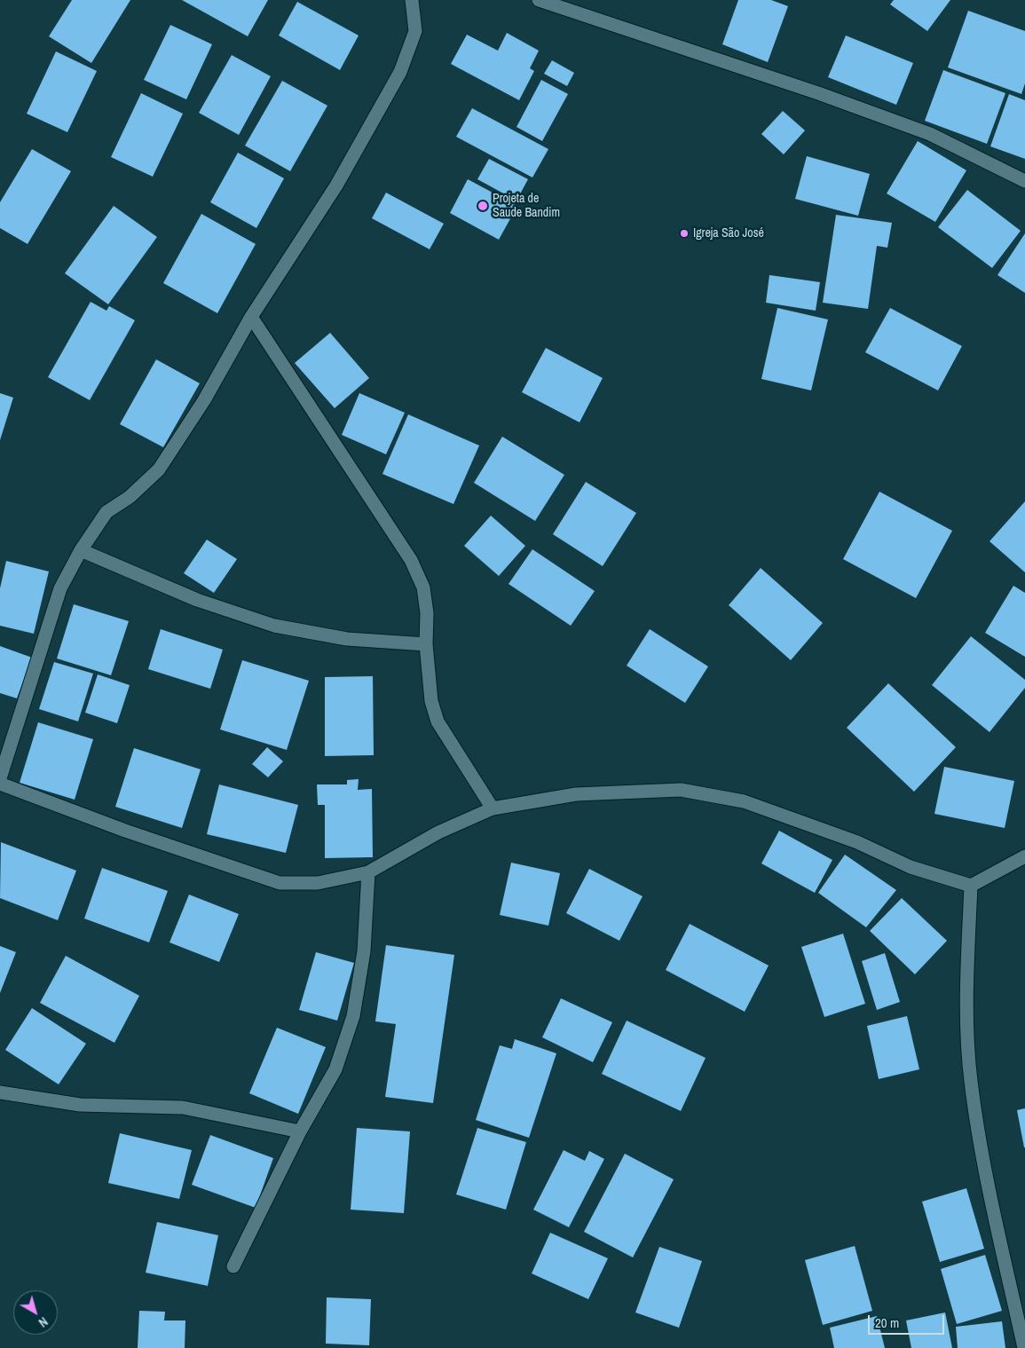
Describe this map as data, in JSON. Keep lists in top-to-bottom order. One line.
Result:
{"places":["Projeta de Saude Bandim","Igreja São José"],"scale_bar":"20 m","north":"bottom right"}
